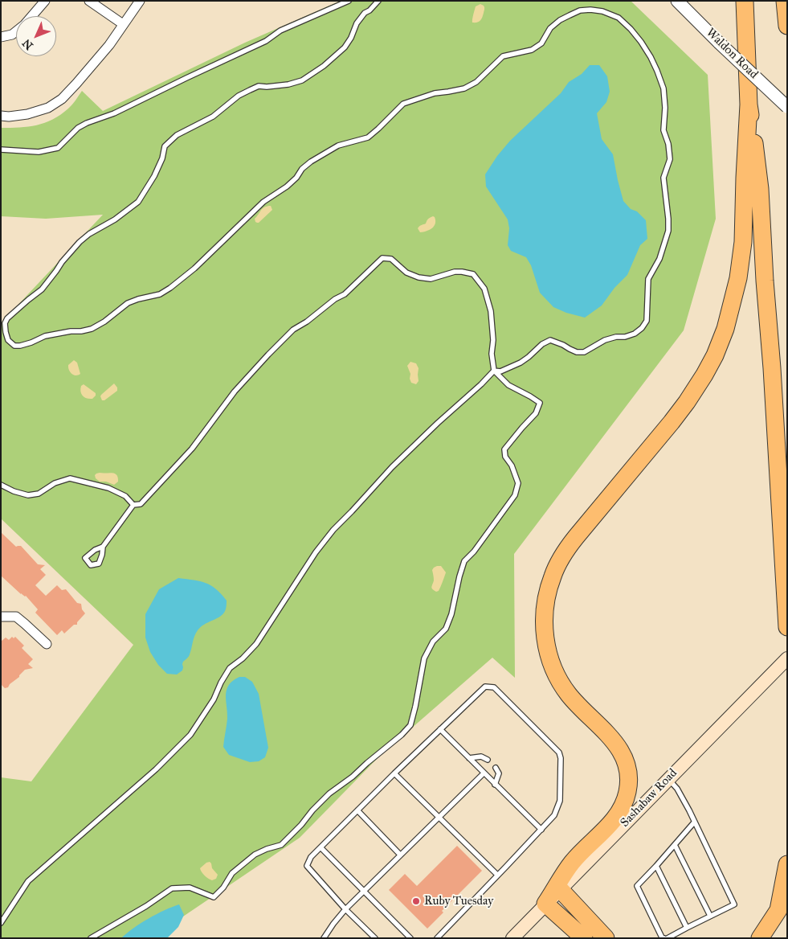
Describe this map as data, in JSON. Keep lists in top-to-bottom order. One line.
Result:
{"streets":{"main road":["Sashabaw Road"],"street":["Waldon Road"]},"places":["Ruby Tuesday"],"north":"bottom left"}
